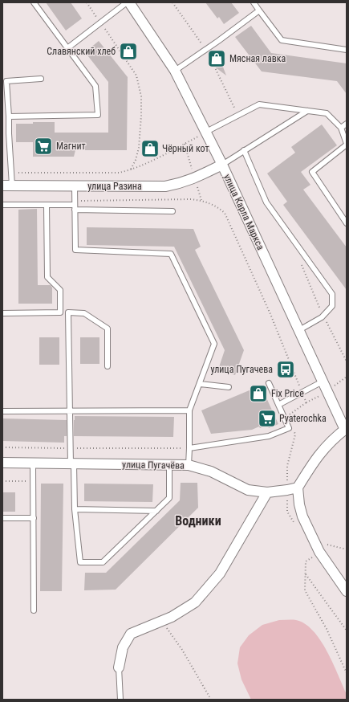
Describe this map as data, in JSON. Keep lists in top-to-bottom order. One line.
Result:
{"streets":{"street":["улица Разина","улица Карла Маркса","улица Пугачёва"]},"crossings":[["улица Разина","улица Карла Маркса"]],"districts":["Водники"],"places":{"shop":["Славянский хлеб","Мясная лавка","Чёрный кот","Fix Price"],"supermarket":["Магнит","Pyaterochka"],"bus stop":["улица Пугачева"]}}
